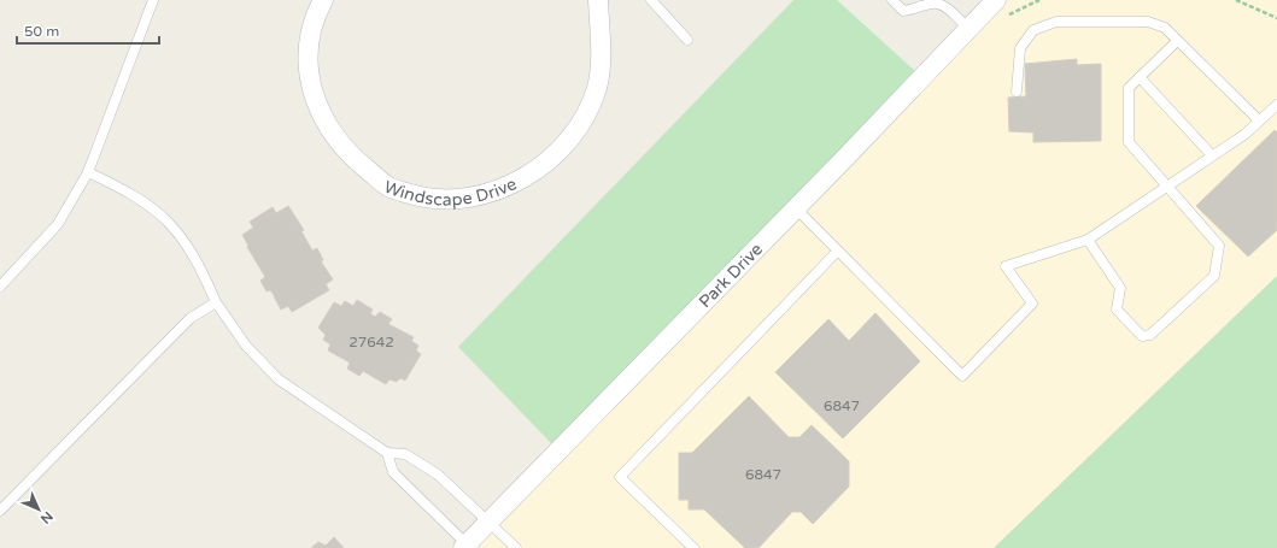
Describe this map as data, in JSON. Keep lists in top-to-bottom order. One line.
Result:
{"streets":{"street":["Windscape Drive","Park Drive"]},"house_numbers":["27642","6847","6847"],"scale_bar":"50 m","north":"bottom right"}
